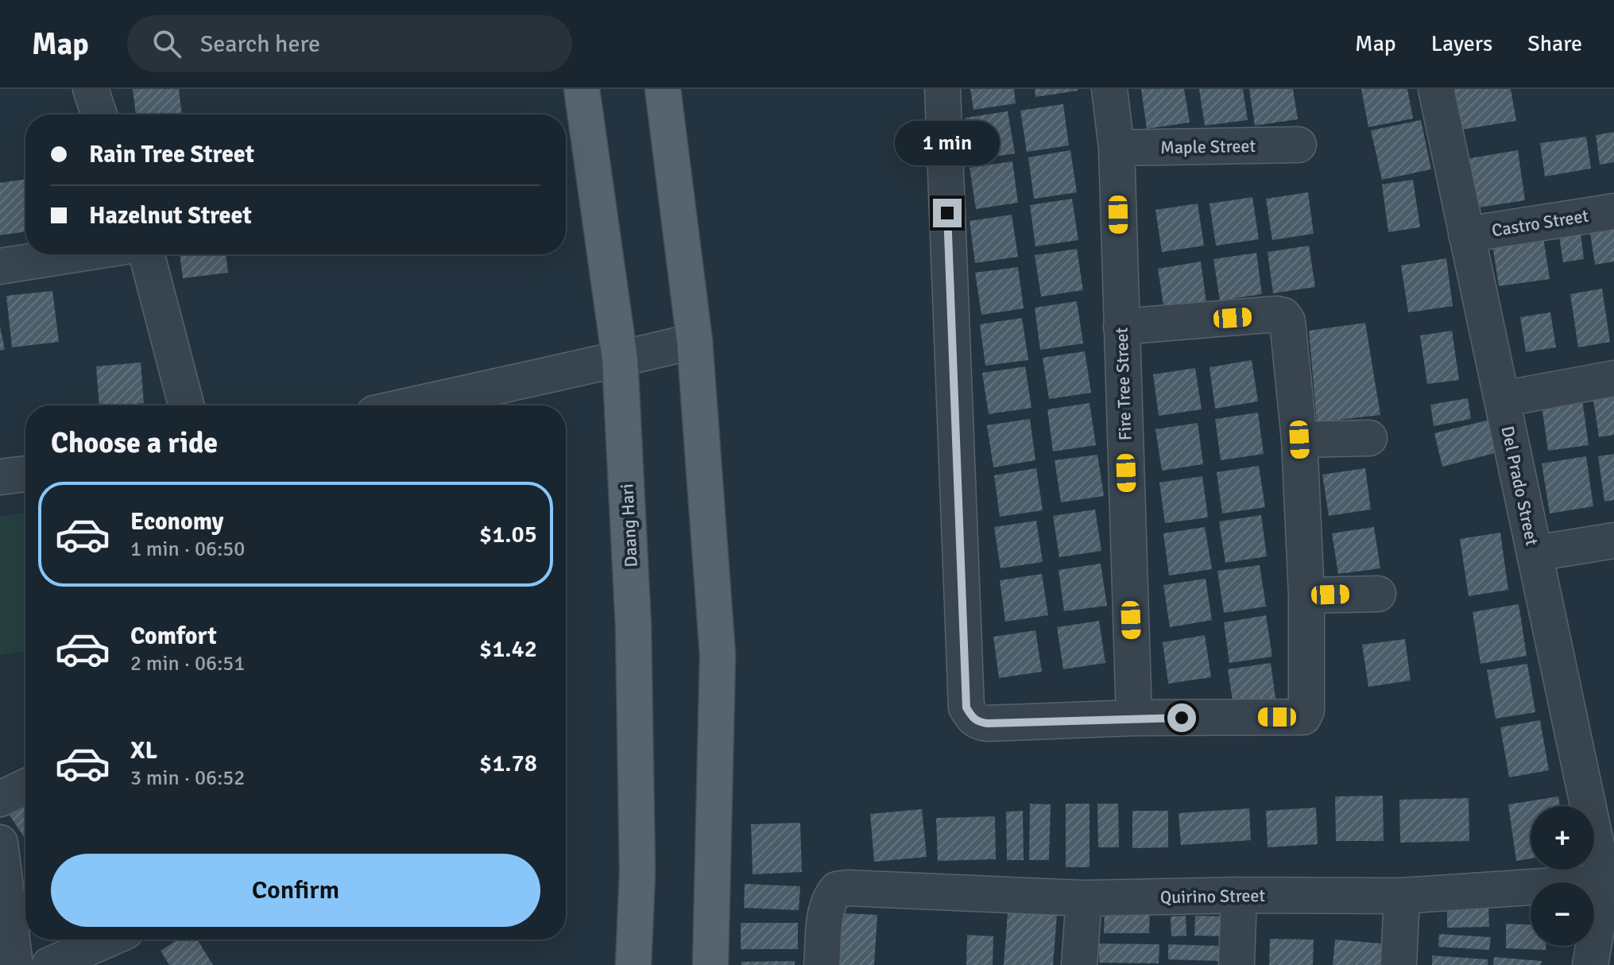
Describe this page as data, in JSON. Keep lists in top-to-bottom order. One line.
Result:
{"streets":{"main road":["Daang Hari"],"street":["Maple Street","Castro Street","Fire Tree Street","Del Prado Street","Quirino Street"]},"crossings":[["Maple Street","Fire Tree Street"],["Castro Street","Del Prado Street"],["Del Prado Street","Quirino Street"]],"page":{"header":"Map","search":"Search here","nav":["Map","Layers","Share"],"banner":["Rain Tree Street","Hazelnut Street"],"bubble":"1 min","heading":"Choose a ride","list":[{"name":"Economy","note":"1 min · 06:50","value":"$1.05"},{"name":"Comfort","note":"2 min · 06:51","value":"$1.42"},{"name":"XL","note":"3 min · 06:52","value":"$1.78"}],"map_buttons":["+","−"],"buttons":"Confirm"}}
